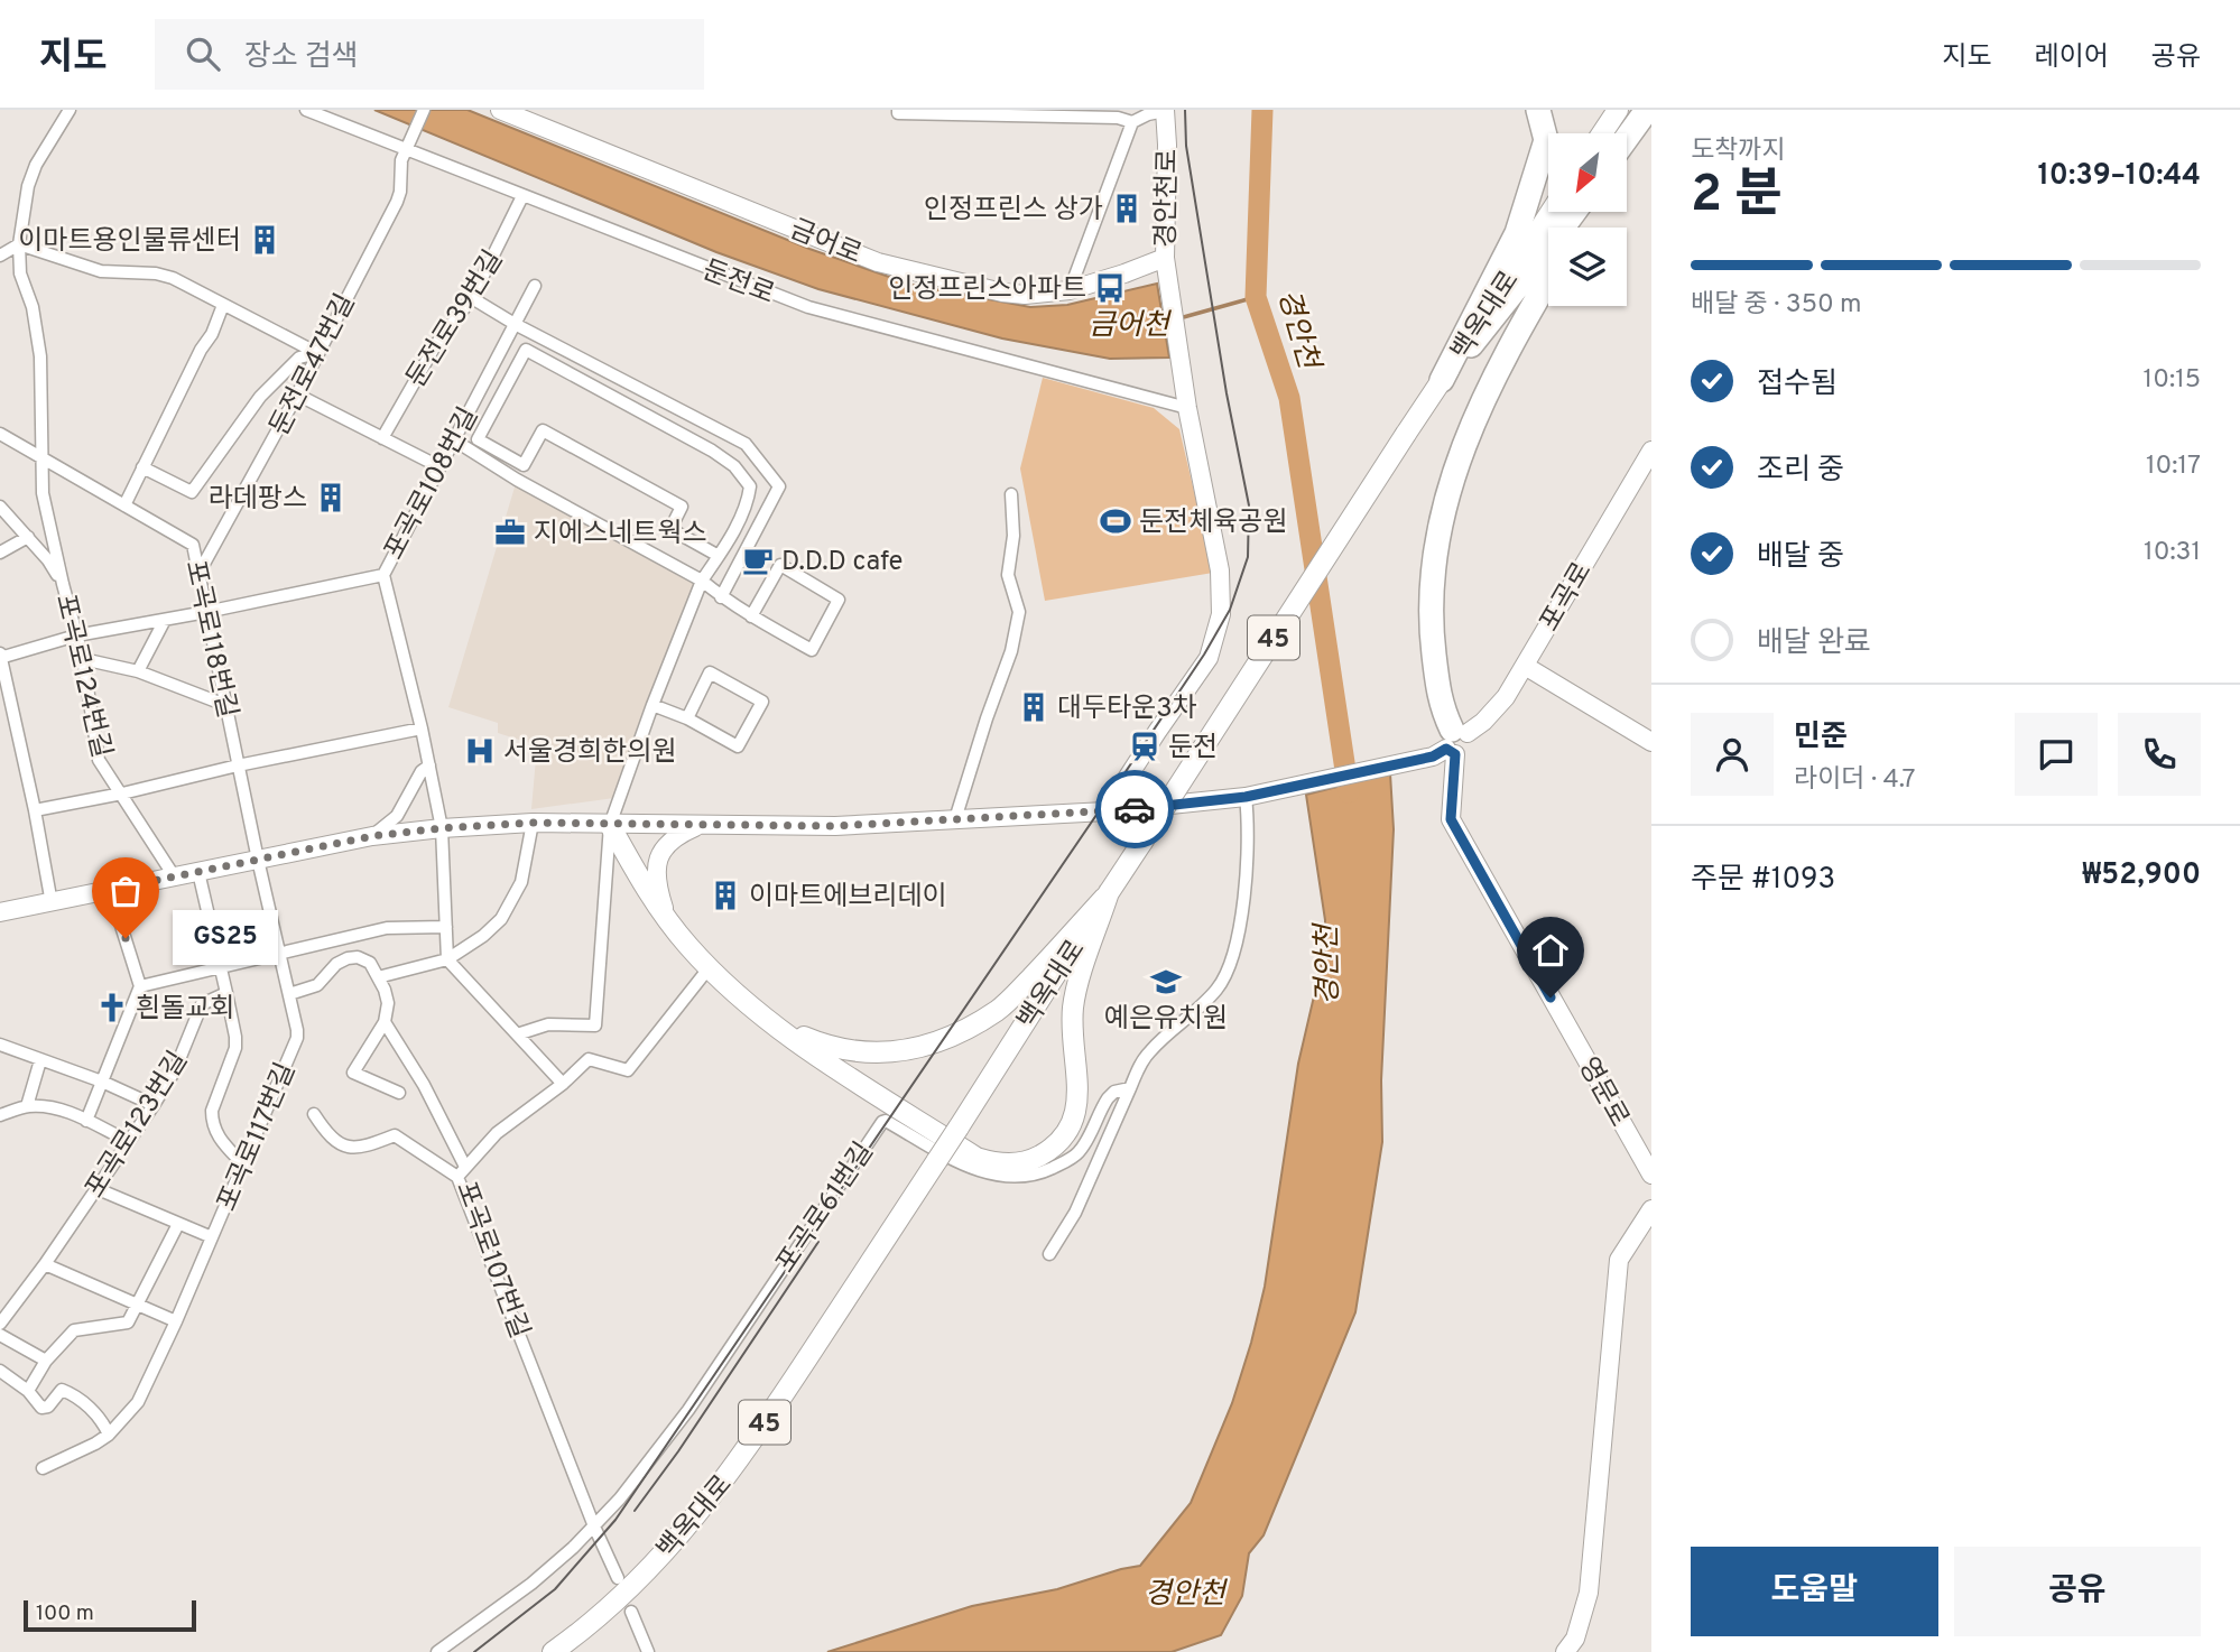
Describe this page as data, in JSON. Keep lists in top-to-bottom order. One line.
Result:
{"streets":{"main road":["백옥대로","45"],"street":["경안천로","금어로","둔전로","둔전로39번길","둔전로47번길","포곡로108번길","포곡로","포곡로118번길","포곡로124번길","영문로","포곡로123번길","포곡로117번길","포곡로61번길","포곡로107번길"]},"crossings":[["경안천로","금어로"],["경안천로","둔전로"],["둔전로","둔전로39번길"],["둔전로","둔전로47번길"],["둔전로47번길","포곡로118번길"],["포곡로","영문로"],["포곡로","포곡로61번길"],["포곡로118번길","포곡로124번길"],["포곡로118번길","포곡로117번길"],["포곡로61번길","포곡로107번길"]],"water":["금어천","경안천"],"places":{"building":["인정프린스 상가","이마트용인물류센터","라데팡스","대두타운3차","이마트에브리데이"],"bus stop":["인정프린스아파트"],"sports":["둔전체육공원"],"office":["지에스네트웍스"],"cafe":["D.D.D cafe"],"station":["둔전"],"hospital":["서울경희한의원"],"other":["GS25"],"school or university":["예은유치원"],"church":["흰돌교회"]},"scale_bar":"100 m","north":"bottom left","page":{"header":"지도","search":"장소 검색","nav":["지도","레이어","공유"],"heading":["2 분","도착까지","10:39–10:44"],"panel":["민준","라이더 · 4.7","주문 #1093","₩52,900"],"bar":"배달 중 · 350 m","list":[["접수됨","10:15"],["조리 중","10:17"],["배달 중","10:31"],"배달 완료"],"bubble":"GS25","buttons":["도움말","공유"],"scale":"100 m"}}
